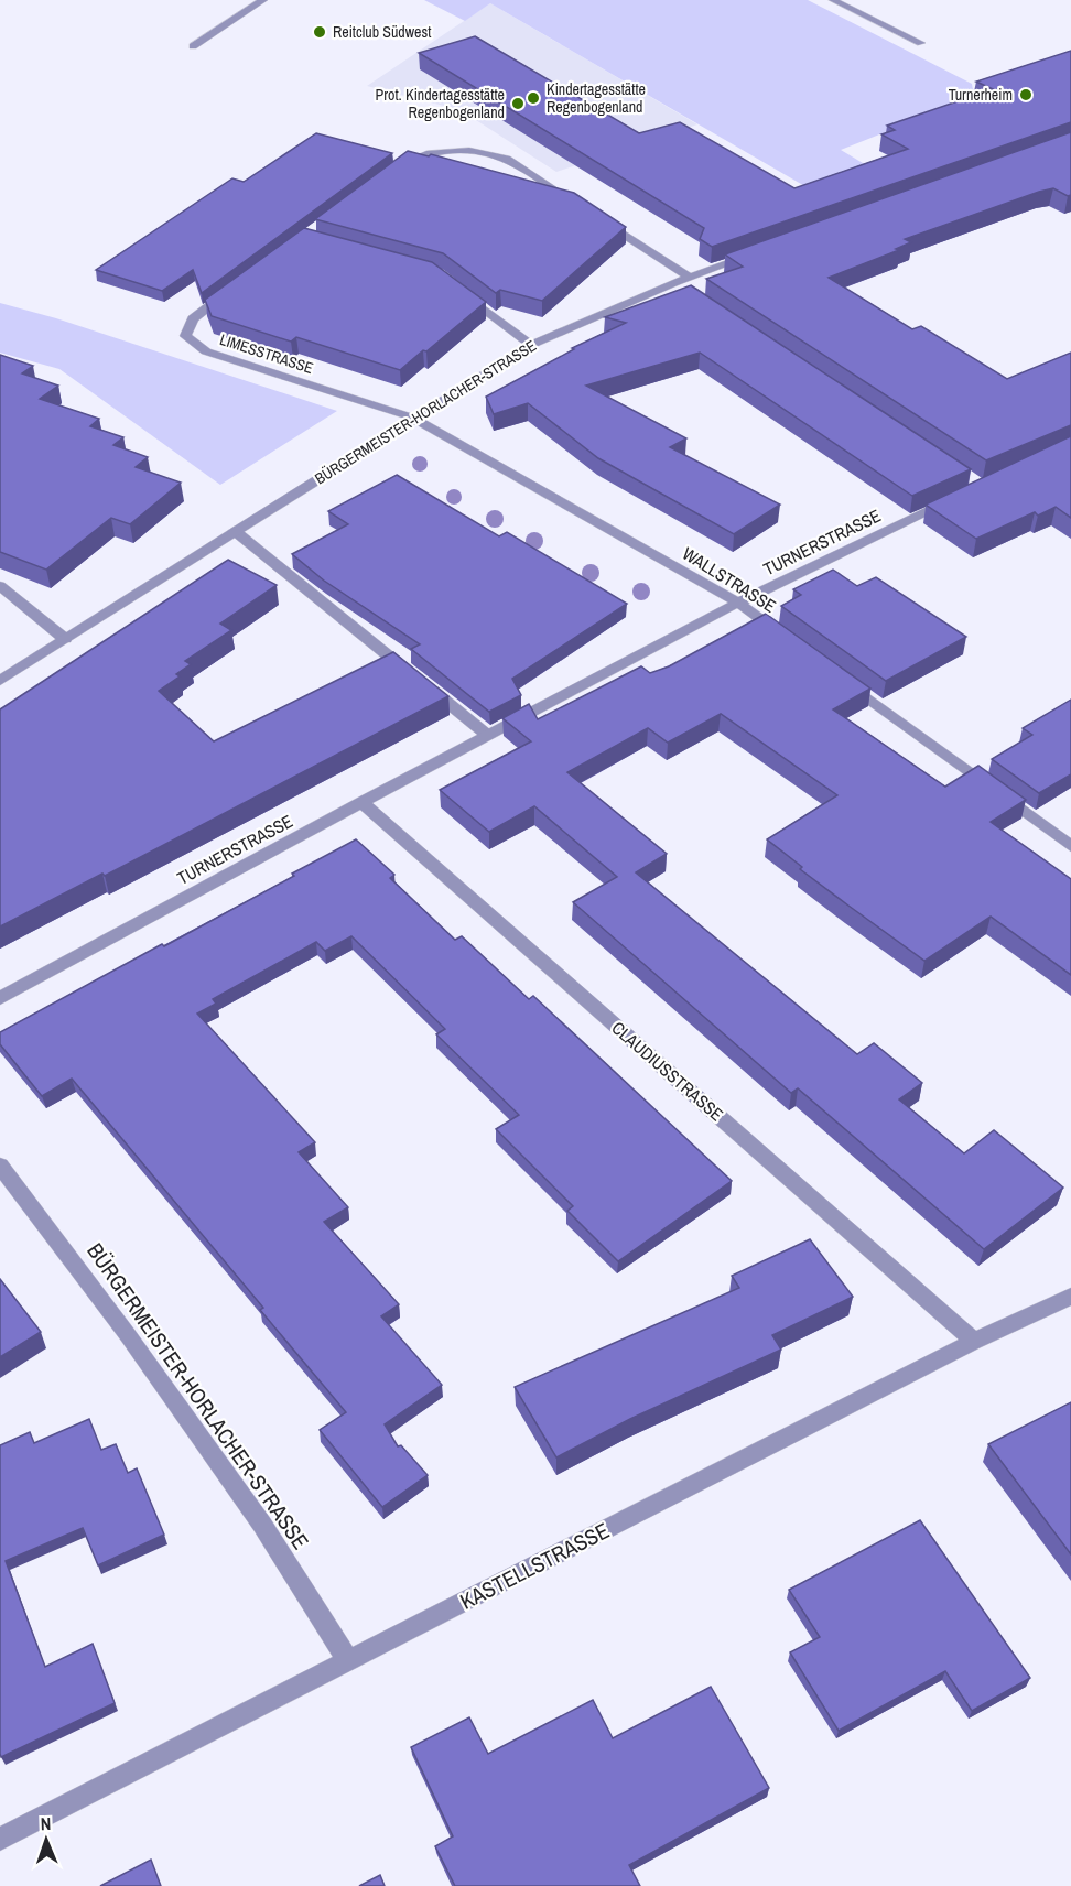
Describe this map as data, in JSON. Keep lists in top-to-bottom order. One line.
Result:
{"streets":{"street":["LIMESSTRASSE","BÜRGERMEISTER-HORLACHER-STRASSE","TURNERSTRASSE","WALLSTRASSE","CLAUDIUSSTRASSE","KASTELLSTRASSE"]},"crossings":[["LIMESSTRASSE","BÜRGERMEISTER-HORLACHER-STRASSE"],["LIMESSTRASSE","WALLSTRASSE"],["BÜRGERMEISTER-HORLACHER-STRASSE","WALLSTRASSE"],["BÜRGERMEISTER-HORLACHER-STRASSE","KASTELLSTRASSE"],["TURNERSTRASSE","WALLSTRASSE"],["TURNERSTRASSE","CLAUDIUSSTRASSE"],["CLAUDIUSSTRASSE","KASTELLSTRASSE"]],"places":["Reitclub Südwest","Turnerheim","Kindertagesstätte Regenbogenland","Prot. Kindertagesstätte Regenbogenland"],"north":"top"}
